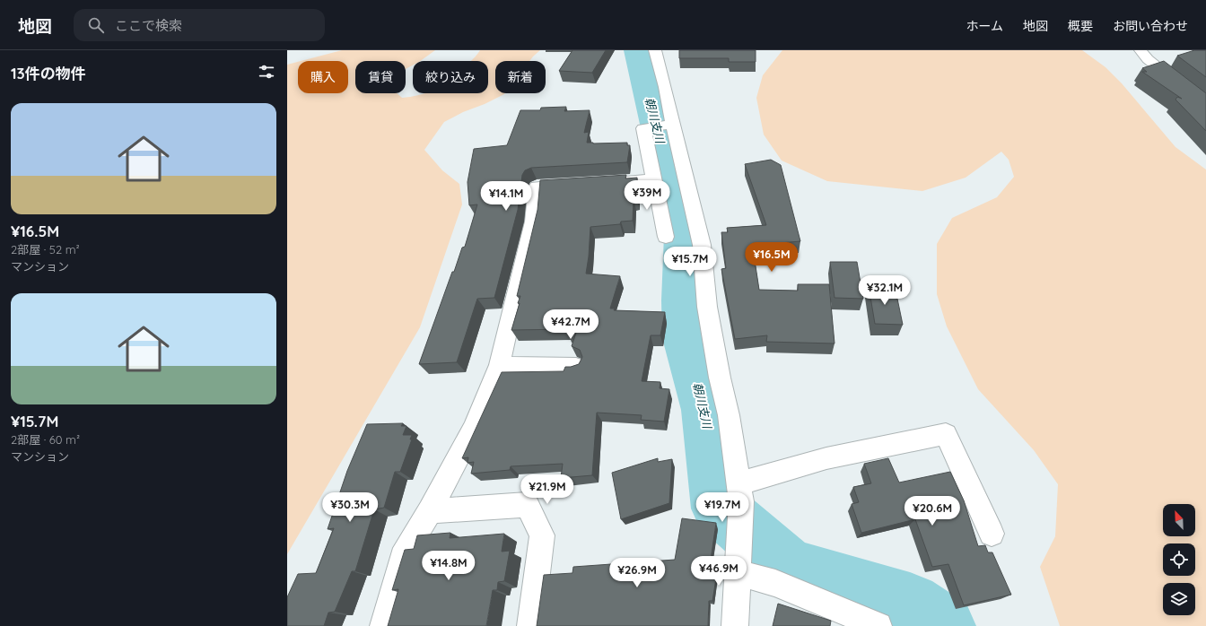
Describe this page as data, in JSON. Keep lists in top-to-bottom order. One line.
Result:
{"water":["朝川支川"],"north":"top left","page":{"header":"地図","search":"ここで検索","nav":["ホーム","地図","概要","お問い合わせ"],"heading":"13件の物件","chip":["購入","賃貸","絞り込み","新着"],"list":[{"name":"¥16.5M","note":"2部屋 · 52 m² · マンション"},{"name":"¥15.7M","note":"2部屋 · 60 m² · マンション"}],"price":["¥39M","¥14.1M","¥16.5M","¥15.7M","¥32.1M","¥42.7M","¥21.9M","¥30.3M","¥19.7M","¥20.6M","¥14.8M","¥46.9M","¥26.9M"]}}
